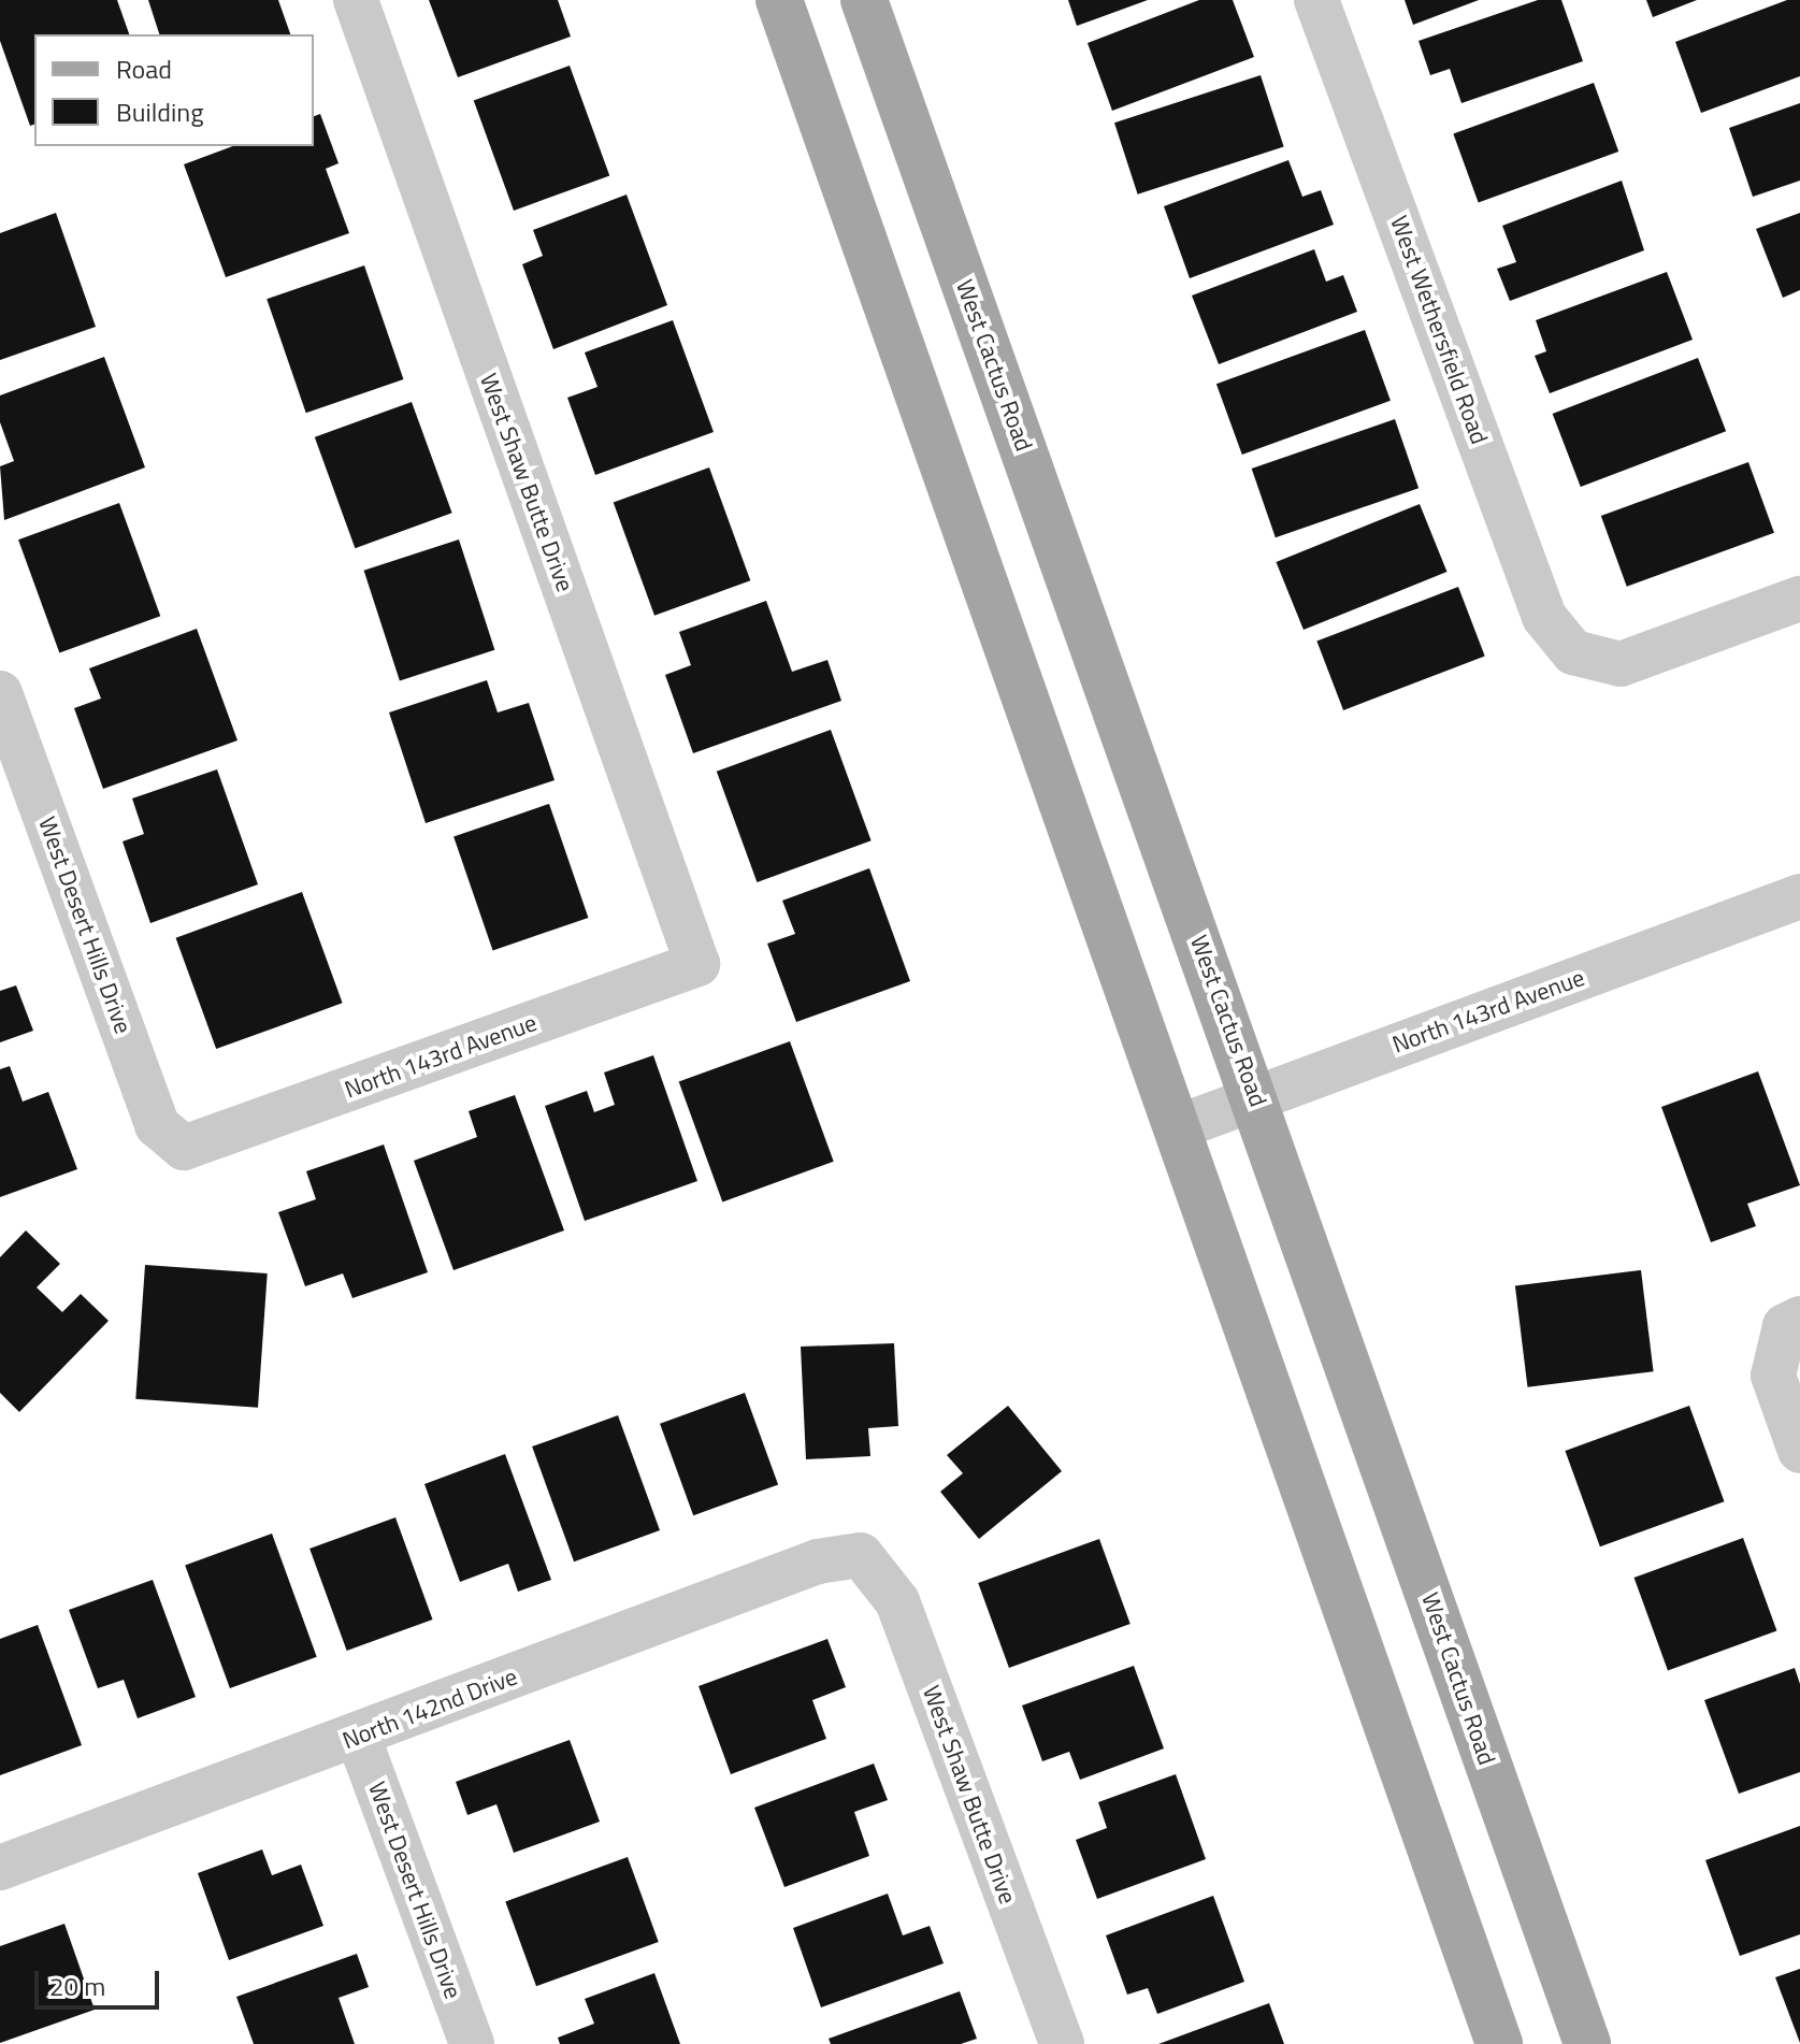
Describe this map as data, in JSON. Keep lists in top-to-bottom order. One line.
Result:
{"streets":{"main road":["West Cactus Road"],"street":["West Wethersfield Road","West Shaw Butte Drive","West Desert Hills Drive","North 143rd Avenue","North 142nd Drive"]},"crossings":[["West Cactus Road","North 143rd Avenue"],["West Shaw Butte Drive","North 143rd Avenue"],["West Shaw Butte Drive","North 142nd Drive"],["West Desert Hills Drive","North 143rd Avenue"],["West Desert Hills Drive","North 142nd Drive"]],"legend":["Road","Building"],"scale_bar":"20 m"}
